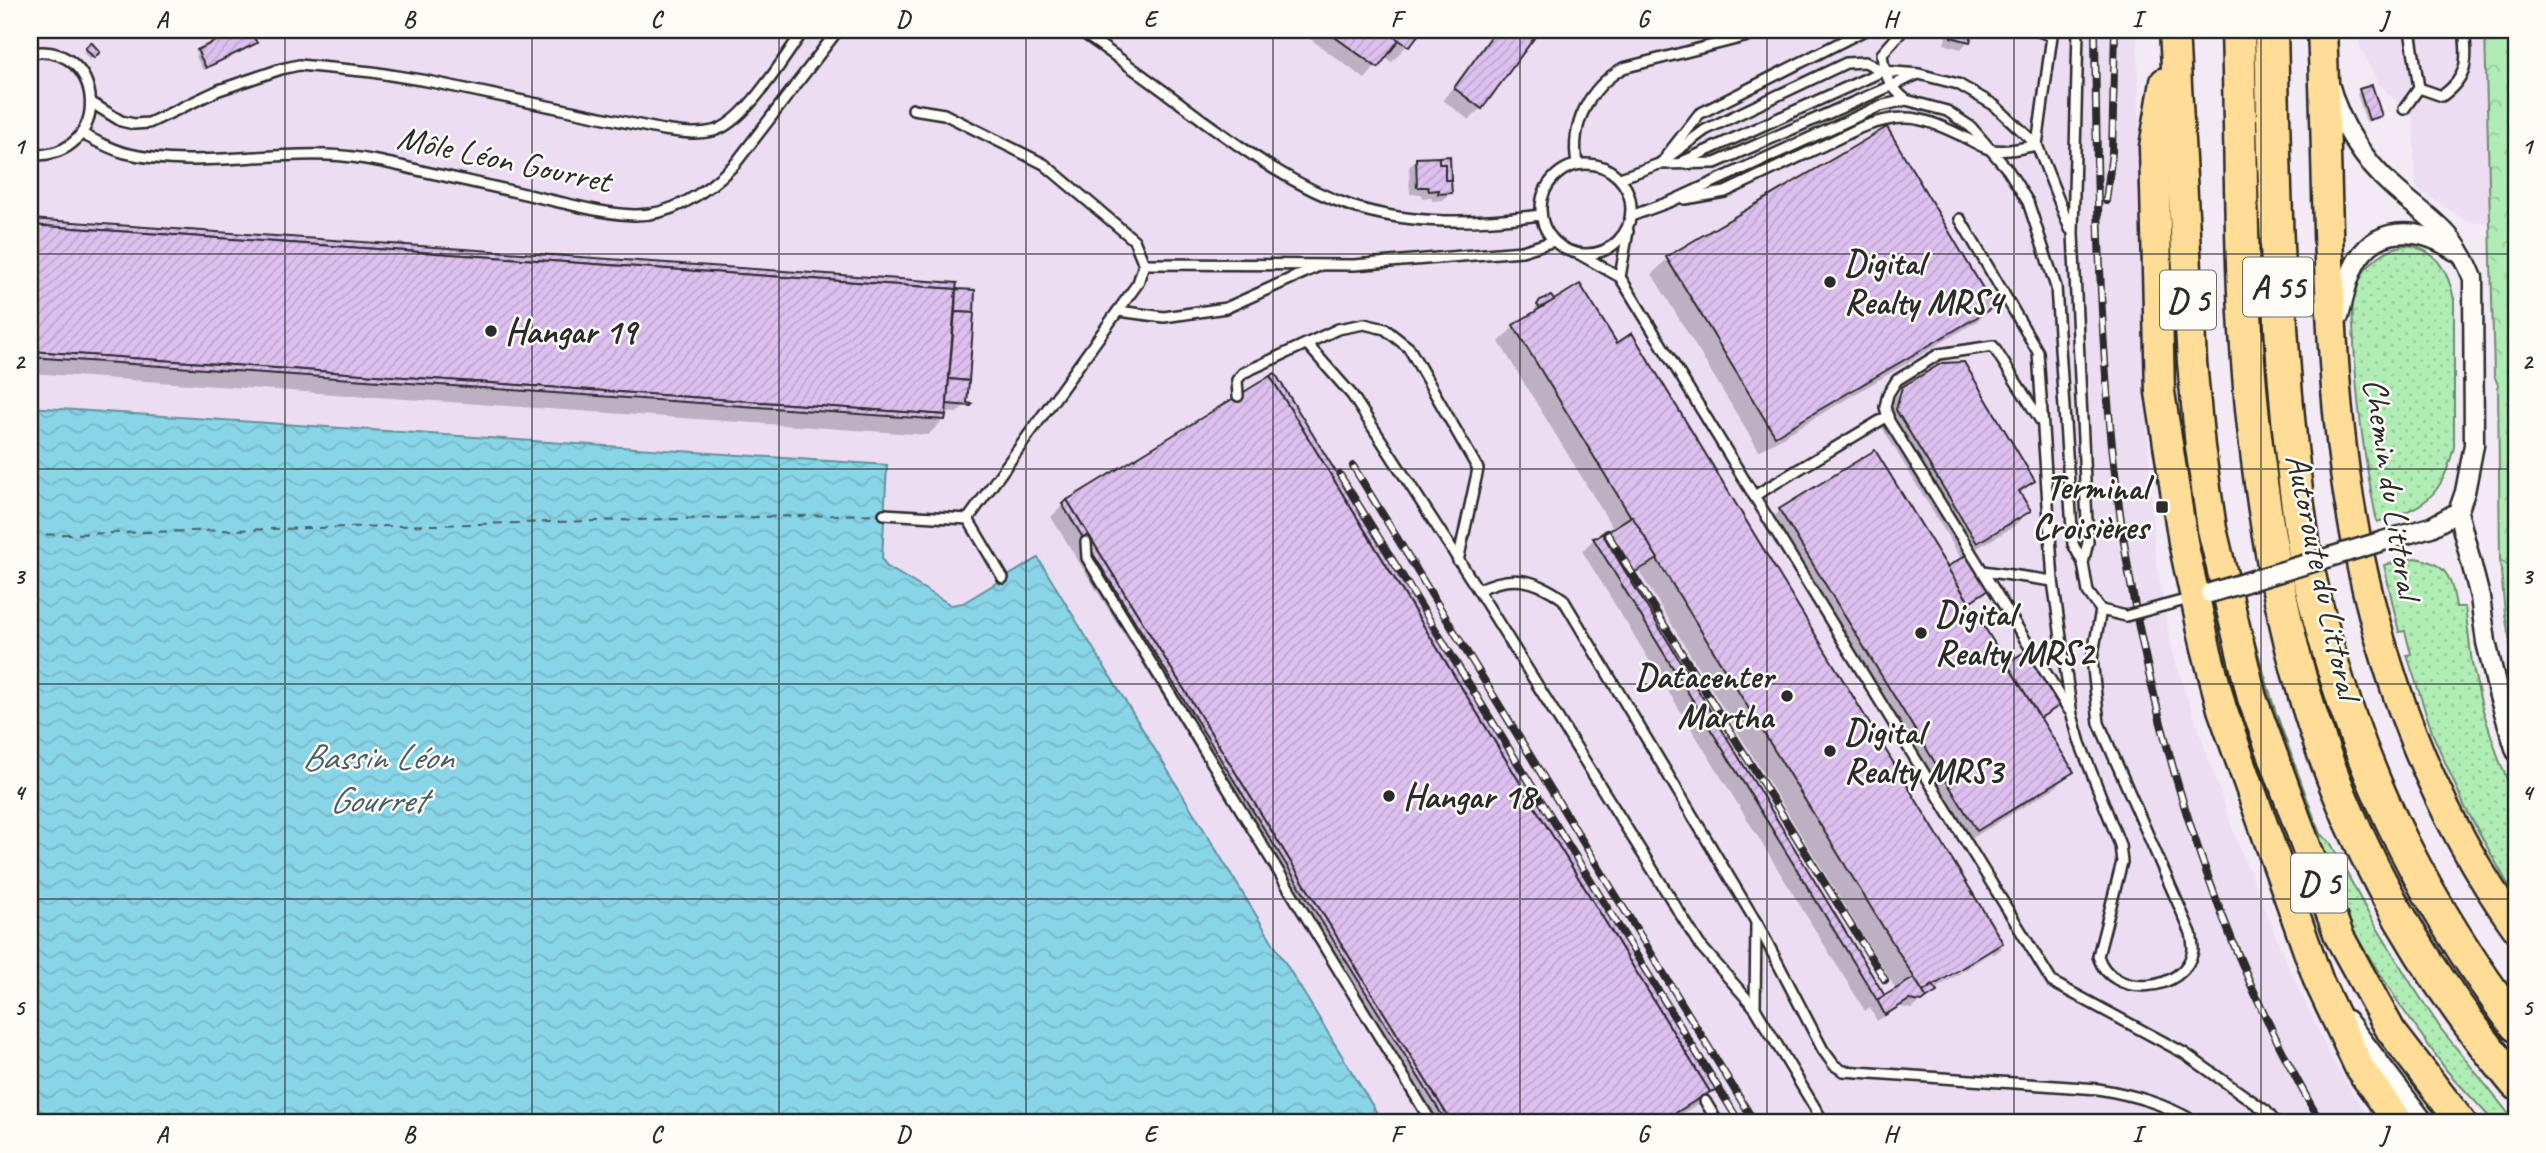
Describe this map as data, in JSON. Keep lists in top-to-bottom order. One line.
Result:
{"streets":{"highway":["A 55","Autoroute du Littoral"],"main road":["D 5","Chemin du Littoral"],"lane":["Môle Léon Gourret"]},"water":["Bassin Léon Gourret"],"places":{"other":["Digital Realty MRS4","Hangar 19","Digital Realty MRS2","Datacenter Martha","Digital Realty MRS3","Hangar 18"],"transit":["Terminal Croisières"]},"grid":{"columns":["A","B","C","D","E","F","G","H","I","J"],"rows":["1","2","3","4","5"]}}
